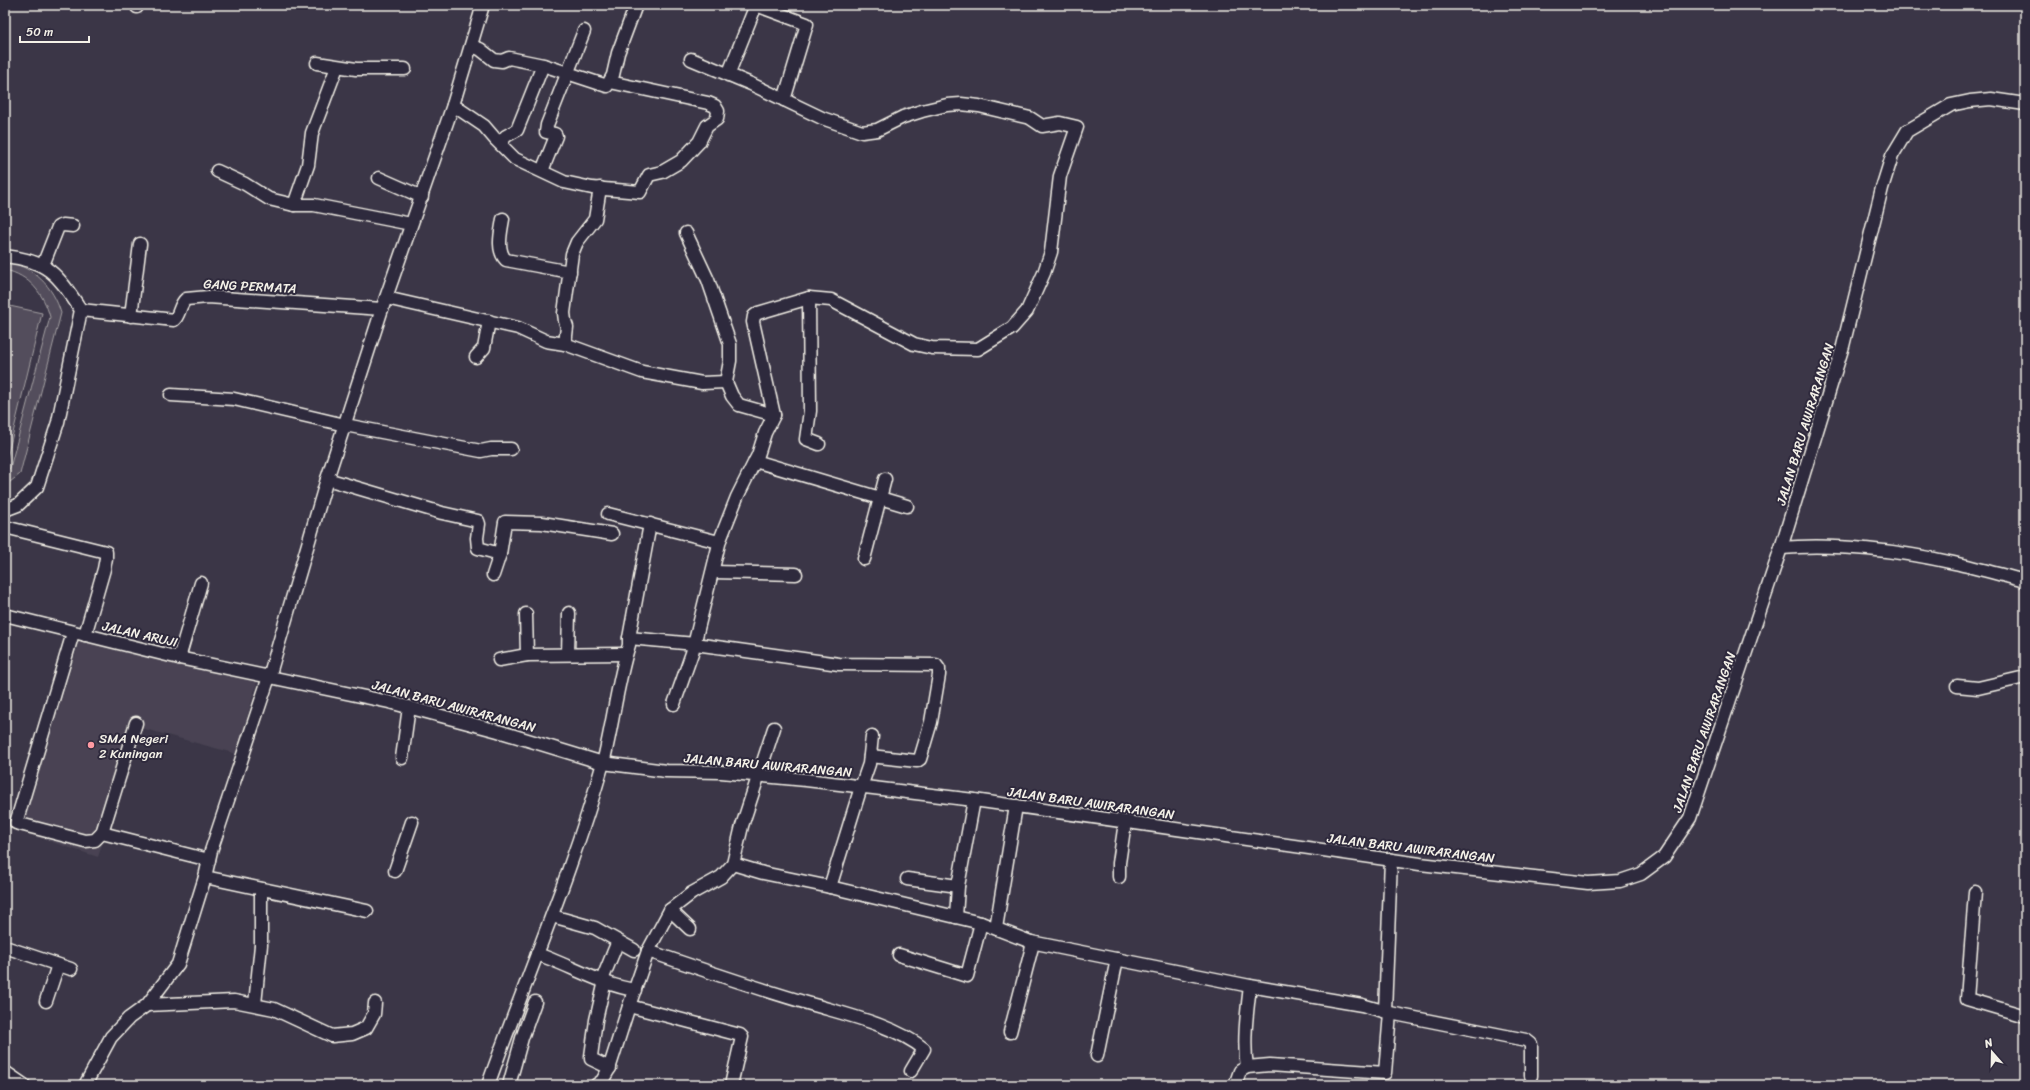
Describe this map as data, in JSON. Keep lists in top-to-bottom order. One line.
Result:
{"streets":{"street":["GANG PERMATA","JALAN BARU AWIRARANGAN","JALAN ARUJI"]},"crossings":[["JALAN BARU AWIRARANGAN","JALAN ARUJI"]],"places":["SMA Negeri 2 Kuningan"],"scale_bar":"50 m","north":"top"}
